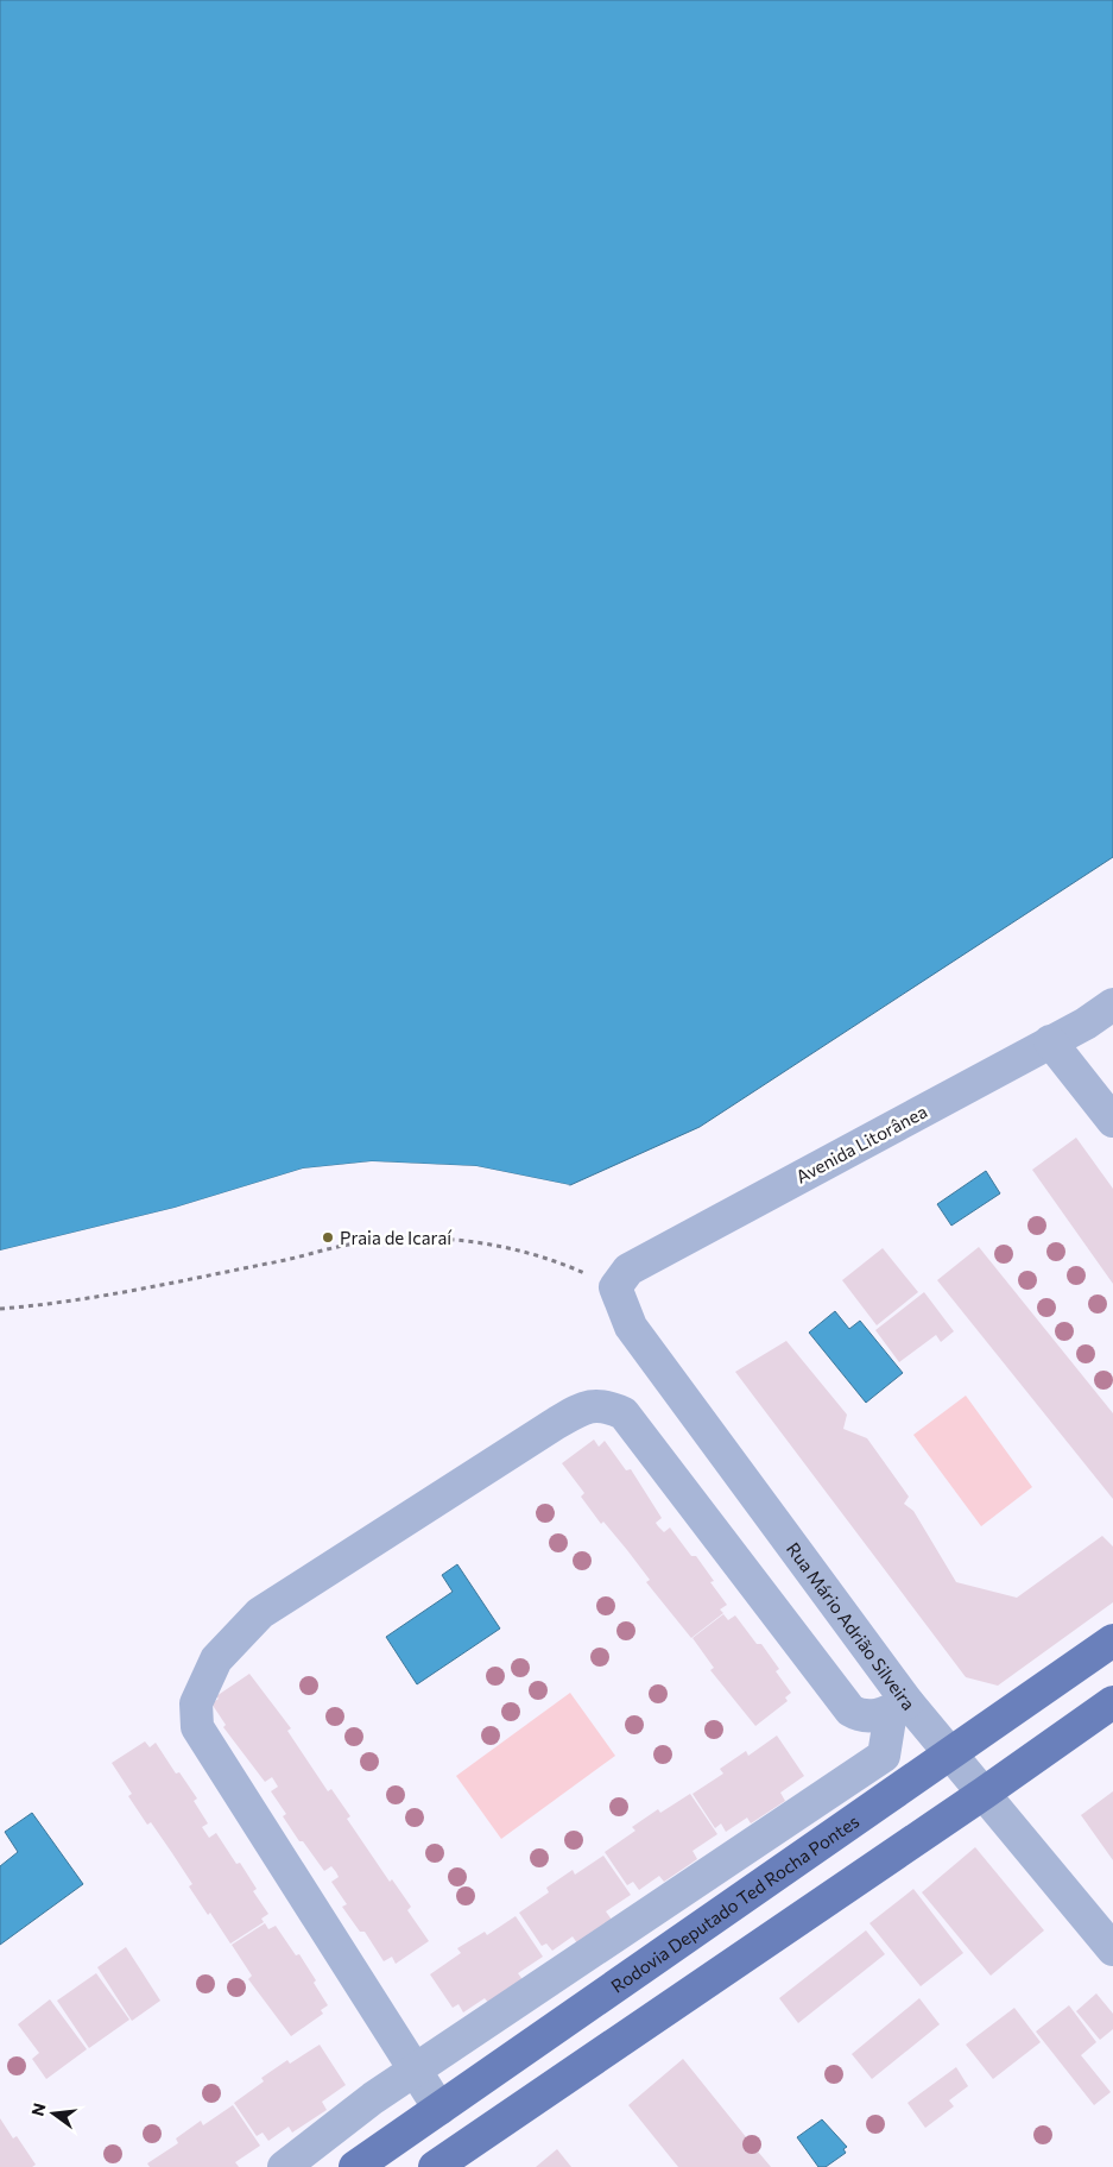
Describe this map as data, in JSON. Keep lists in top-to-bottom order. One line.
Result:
{"streets":{"main road":["Rodovia Deputado Ted Rocha Pontes"],"street":["Avenida Litorânea","Rua Mário Adrião Silveira"]},"crossings":[["Avenida Litorânea","Rua Mário Adrião Silveira"],["Rua Mário Adrião Silveira","Rodovia Deputado Ted Rocha Pontes"]],"places":["Praia de Icaraí"],"north":"left"}
